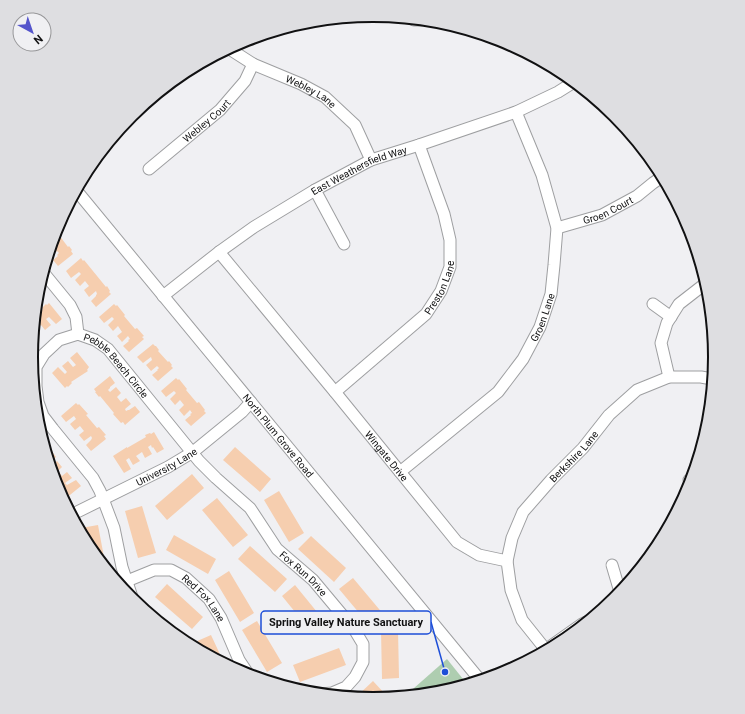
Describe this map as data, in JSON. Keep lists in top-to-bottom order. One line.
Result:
{"streets":{"street":["Webley Lane","Webley Court","East Weathersfield Way","Groen Court","Preston Lane","Groen Lane","Pebble Beach Circle","North Plum Grove Road","Wingate Drive","Berkshire Lane","University Lane","Fox Run Drive","Red Fox Lane"]},"crossings":[["Webley Lane","Webley Court"],["Webley Lane","East Weathersfield Way"],["East Weathersfield Way","Preston Lane"],["East Weathersfield Way","Groen Lane"],["East Weathersfield Way","North Plum Grove Road"],["East Weathersfield Way","Wingate Drive"],["Groen Court","Groen Lane"],["Preston Lane","Wingate Drive"],["Groen Lane","Wingate Drive"],["Pebble Beach Circle","University Lane"],["Pebble Beach Circle","Fox Run Drive"],["North Plum Grove Road","University Lane"],["Wingate Drive","Berkshire Lane"],["University Lane","Fox Run Drive"]],"places":["Spring Valley Nature Sanctuary"],"north":"bottom right"}
